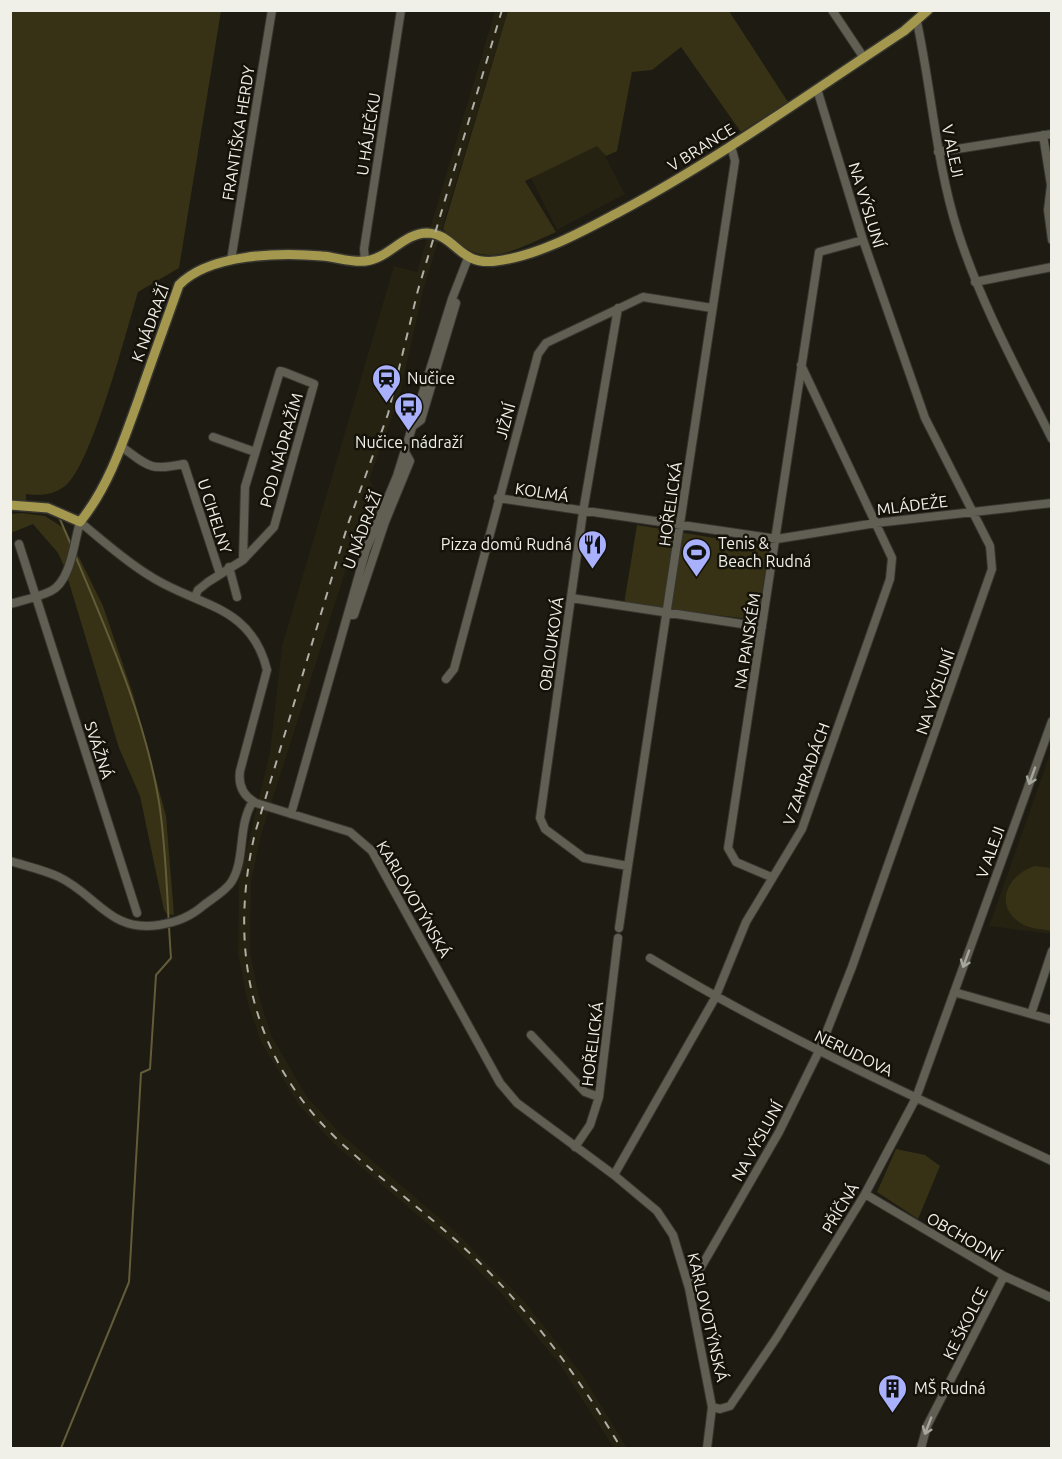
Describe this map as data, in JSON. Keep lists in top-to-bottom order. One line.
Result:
{"streets":{"main road":["V BRANCE","K NÁDRAŽÍ"],"street":["FRANTIŠKA HERDY","U HÁJEČKU","V ALEJI","NA VÝSLUNÍ","JIŽNÍ","POD NÁDRAŽÍM","KOLMÁ","HOŘELICKÁ","MLÁDEŽE","U CIHELNY","U NÁDRAŽÍ","NA PANSKÉM","OBLOUKOVÁ","SVÁŽNÁ","V ZAHRADÁCH","KARLOVOTÝNSKÁ","NERUDOVA","PŘÍČNÁ","OBCHODNÍ","KE ŠKOLCE"]},"crossings":[["FRANTIŠKA HERDY","K NÁDRAŽÍ"],["U HÁJEČKU","K NÁDRAŽÍ"],["V BRANCE","V ALEJI"],["V BRANCE","NA VÝSLUNÍ"],["V BRANCE","HOŘELICKÁ"],["V BRANCE","U NÁDRAŽÍ"],["V ALEJI","PŘÍČNÁ"],["NA VÝSLUNÍ","MLÁDEŽE"],["NA VÝSLUNÍ","NA PANSKÉM"],["NA VÝSLUNÍ","KARLOVOTÝNSKÁ"],["NA VÝSLUNÍ","NERUDOVA"],["K NÁDRAŽÍ","U CIHELNY"],["JIŽNÍ","KOLMÁ"],["JIŽNÍ","HOŘELICKÁ"],["JIŽNÍ","OBLOUKOVÁ"],["POD NÁDRAŽÍM","U CIHELNY"],["KOLMÁ","HOŘELICKÁ"],["KOLMÁ","MLÁDEŽE"],["KOLMÁ","OBLOUKOVÁ"],["HOŘELICKÁ","MLÁDEŽE"],["HOŘELICKÁ","OBLOUKOVÁ"],["HOŘELICKÁ","KARLOVOTÝNSKÁ"],["MLÁDEŽE","NA PANSKÉM"],["MLÁDEŽE","V ZAHRADÁCH"],["U NÁDRAŽÍ","KARLOVOTÝNSKÁ"],["NA PANSKÉM","V ZAHRADÁCH"],["V ZAHRADÁCH","KARLOVOTÝNSKÁ"],["V ZAHRADÁCH","NERUDOVA"],["KARLOVOTÝNSKÁ","PŘÍČNÁ"],["NERUDOVA","PŘÍČNÁ"],["PŘÍČNÁ","OBCHODNÍ"],["OBCHODNÍ","KE ŠKOLCE"]],"one_way":["V ALEJI","KE ŠKOLCE"],"places":{"station":["Nučice"],"bus stop":["Nučice, nádraží"],"restaurant":["Pizza domů Rudná"],"sports":["Tenis & Beach Rudná"],"building":["MŠ Rudná"]}}
